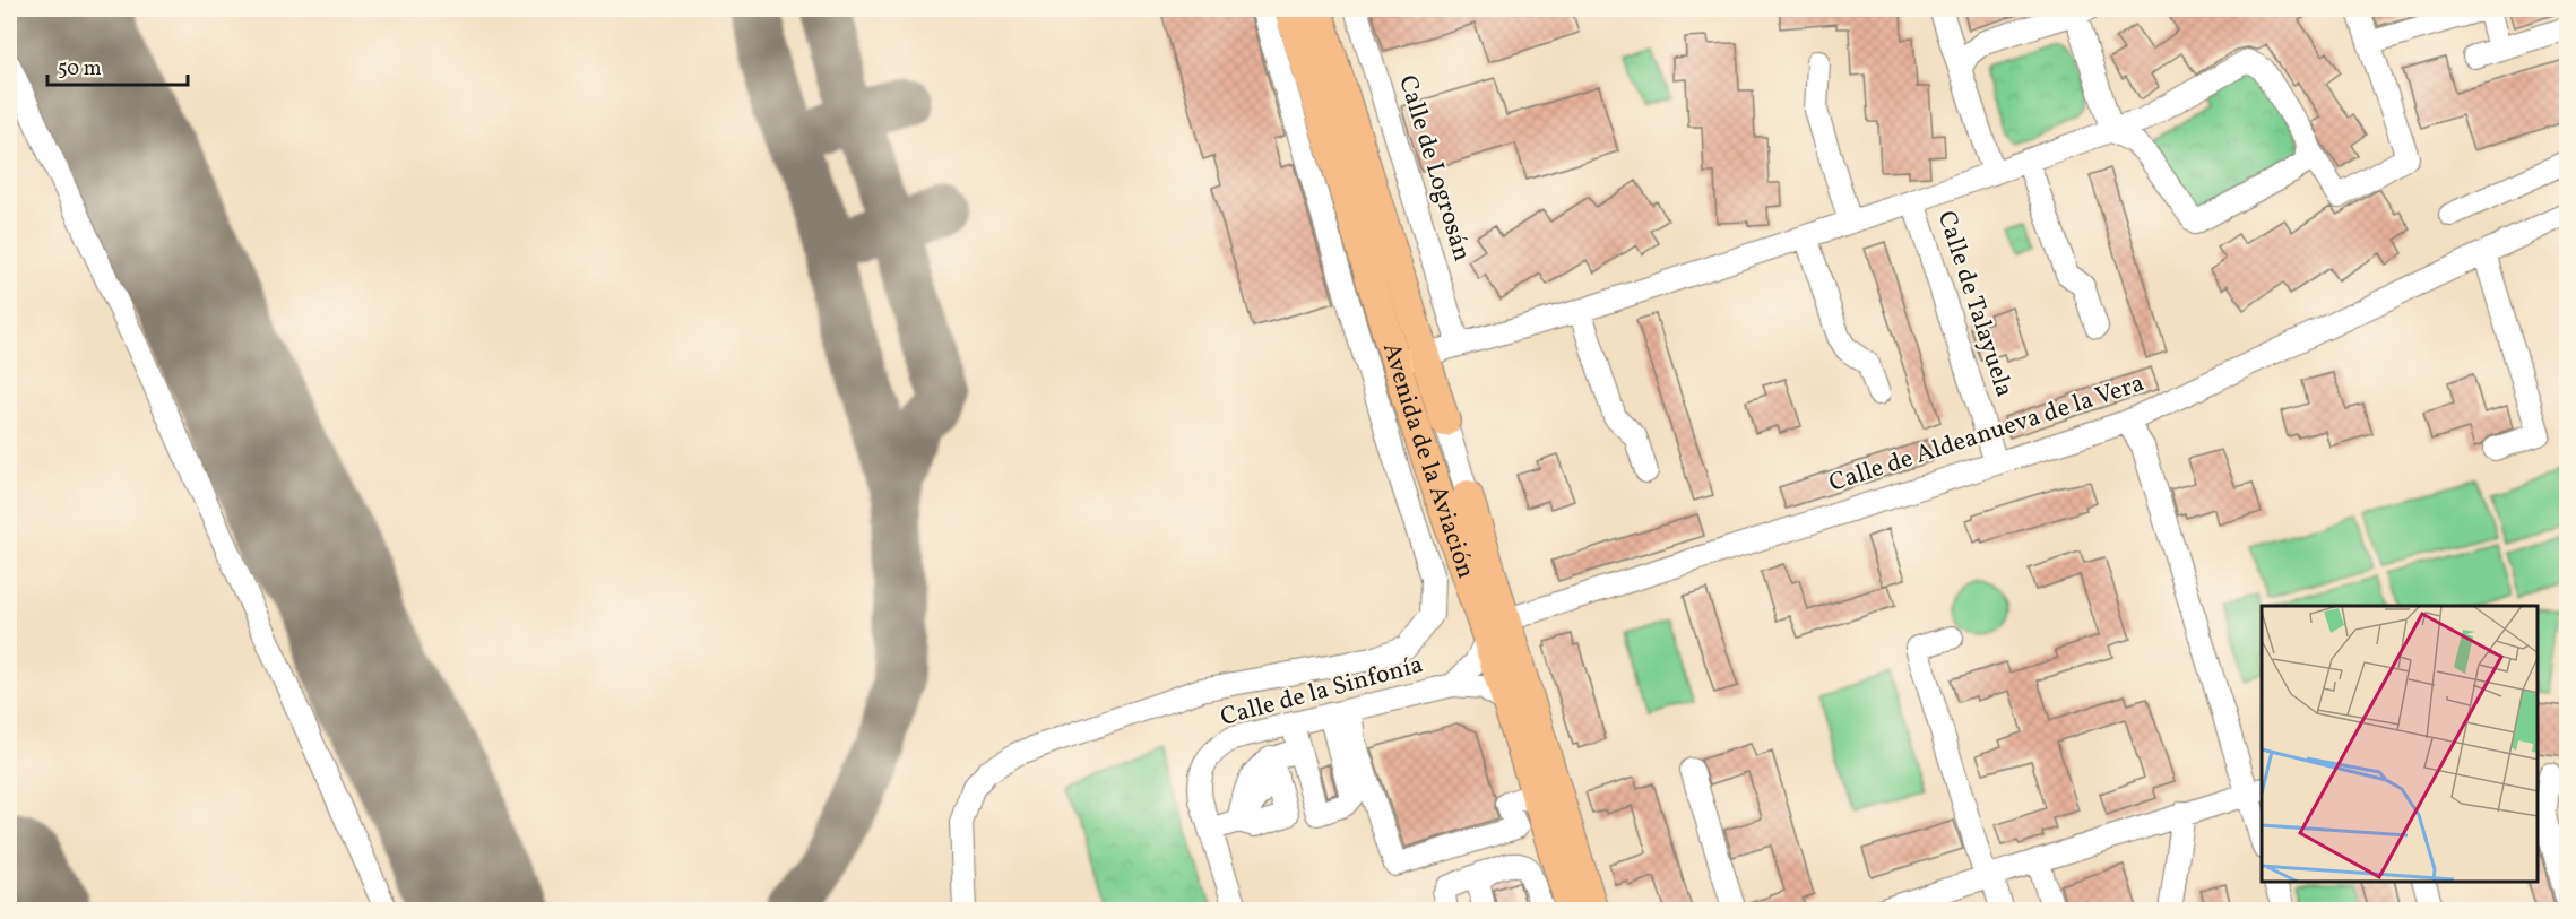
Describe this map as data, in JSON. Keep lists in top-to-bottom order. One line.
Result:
{"streets":{"main road":["Avenida de la Aviación"],"street":["Calle de Logrosán","Calle de Talayuela","Calle de Aldeanueva de la Vera","Calle de la Sinfonía"]},"crossings":[["Calle de Talayuela","Calle de Aldeanueva de la Vera"],["Calle de Aldeanueva de la Vera","Avenida de la Aviación"],["Calle de Aldeanueva de la Vera","Calle de la Sinfonía"],["Avenida de la Aviación","Calle de la Sinfonía"]],"scale_bar":"50 m"}
